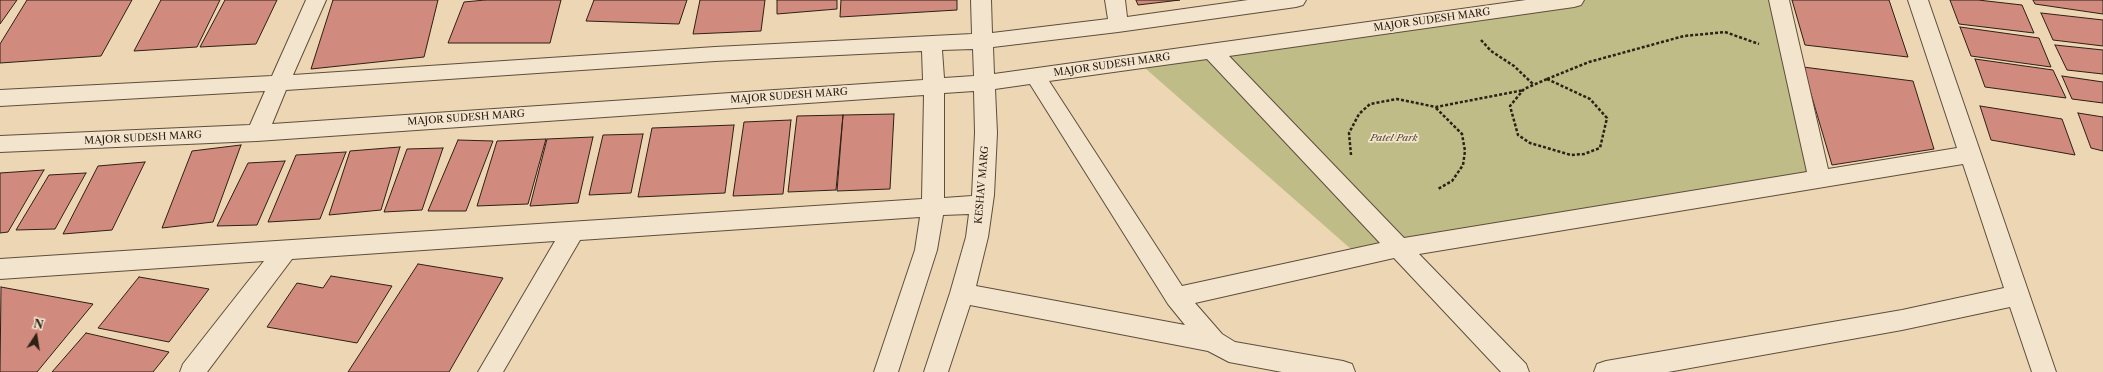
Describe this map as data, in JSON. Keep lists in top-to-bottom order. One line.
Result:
{"streets":{"street":["MAJOR SUDESH MARG","KESHAV MARG"]},"crossings":[["MAJOR SUDESH MARG","KESHAV MARG"]],"parks":["Patel Park"],"north":"top"}
